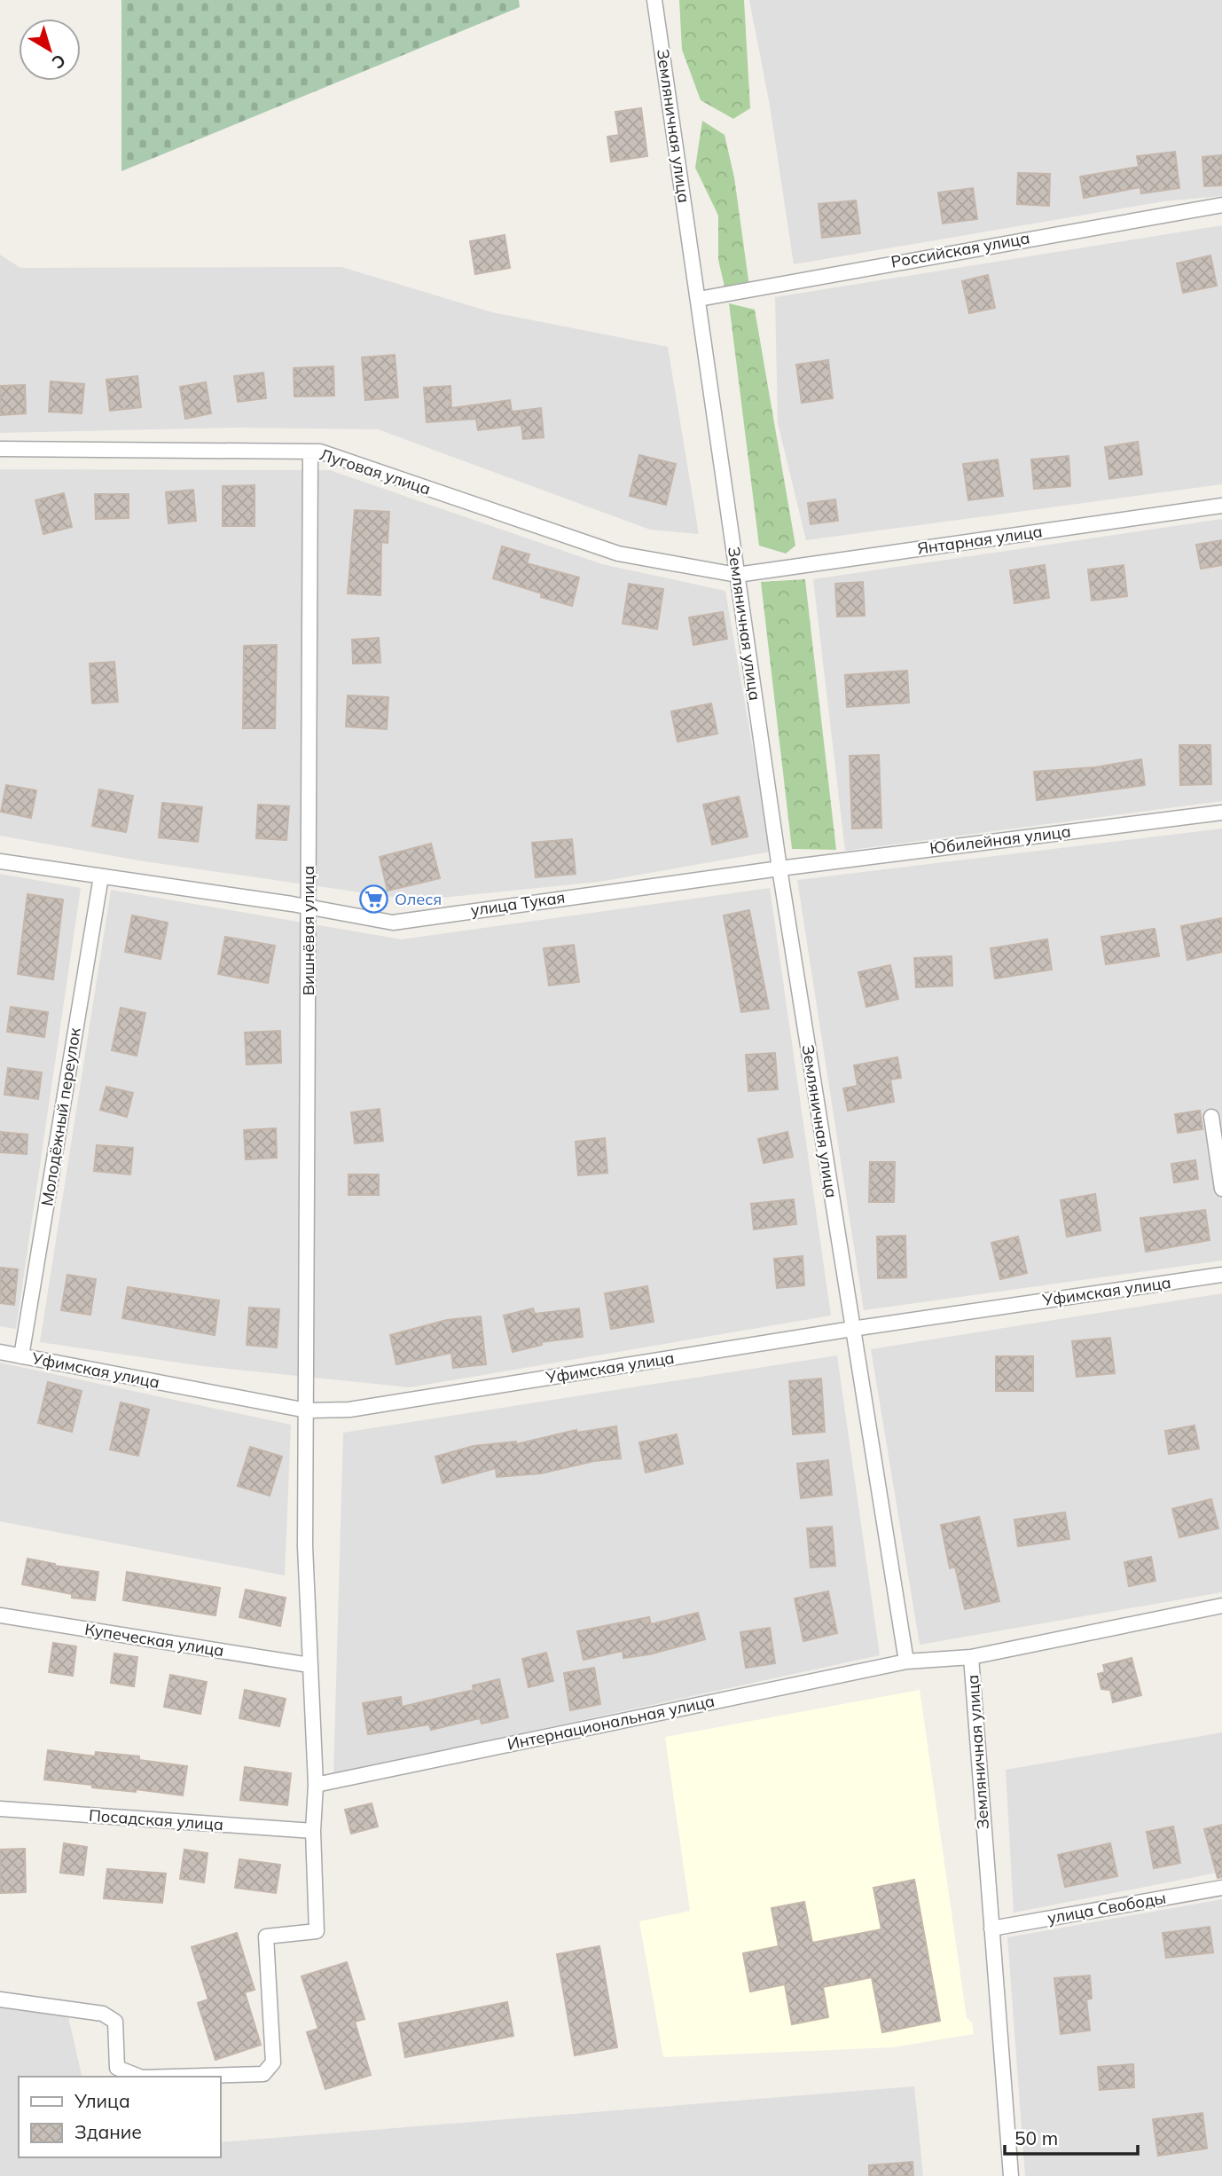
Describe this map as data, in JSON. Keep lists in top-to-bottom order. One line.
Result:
{"streets":{"street":["Земляничная улица","Российская улица","Луговая улица","Янтарная улица","Юбилейная улица","улица Тукая","Вишнёвая улица","Молодёжный переулок","Уфимская улица","Купеческая улица","Интернациональная улица","Посадская улица","улица Свободы"]},"crossings":[["Земляничная улица","Российская улица"],["Земляничная улица","Луговая улица"],["Земляничная улица","Янтарная улица"],["Земляничная улица","Юбилейная улица"],["Земляничная улица","улица Тукая"],["Земляничная улица","Уфимская улица"],["Земляничная улица","Интернациональная улица"],["Земляничная улица","улица Свободы"],["Луговая улица","Янтарная улица"],["Луговая улица","Вишнёвая улица"],["Юбилейная улица","улица Тукая"],["улица Тукая","Вишнёвая улица"],["улица Тукая","Молодёжный переулок"],["Вишнёвая улица","Уфимская улица"],["Вишнёвая улица","Купеческая улица"],["Вишнёвая улица","Интернациональная улица"],["Вишнёвая улица","Посадская улица"],["Молодёжный переулок","Уфимская улица"]],"places":{"supermarket":["Олеся"]},"legend":["Улица","Здание"],"scale_bar":"50 m","north":"bottom right"}
